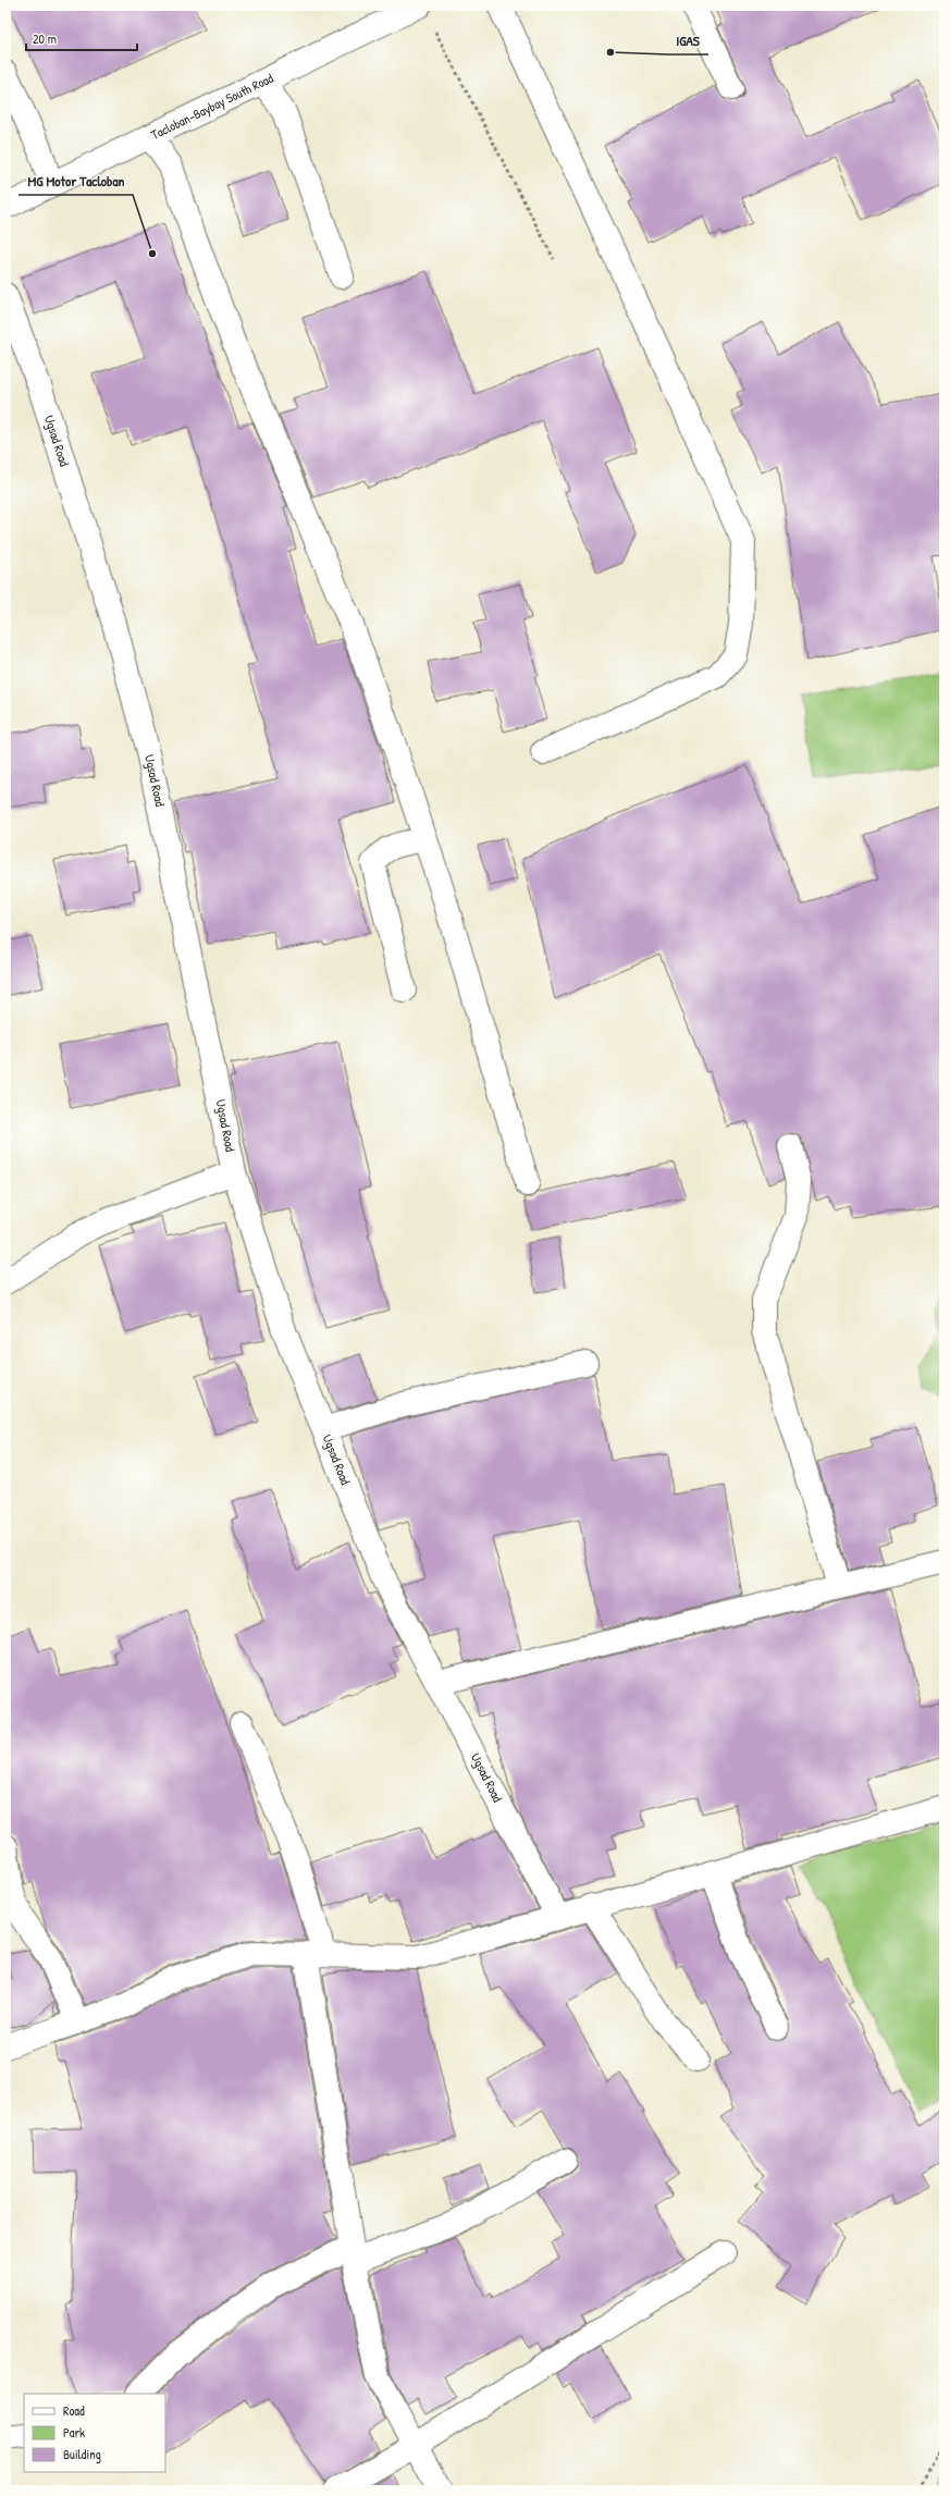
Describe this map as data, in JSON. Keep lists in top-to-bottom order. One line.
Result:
{"streets":{"street":["Tacloban-Baybay South Road","Ugsad Road"]},"places":["IGAS","MG Motor Tacloban"],"legend":["Road","Park","Building"],"scale_bar":"20 m"}
